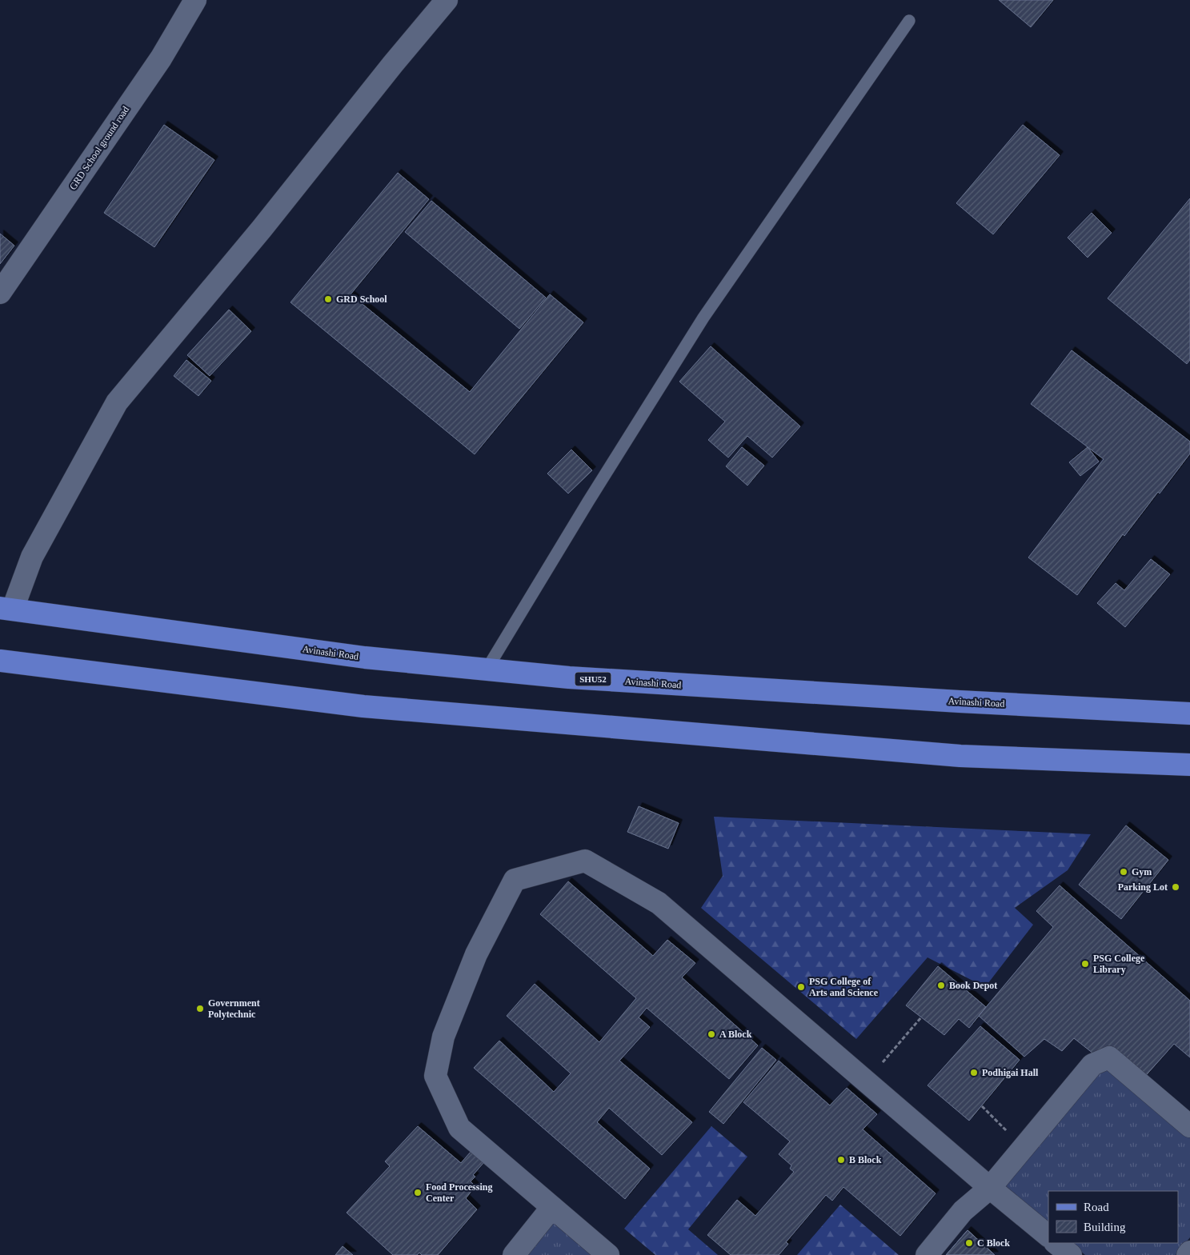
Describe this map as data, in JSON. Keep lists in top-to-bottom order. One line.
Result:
{"streets":{"main road":["Avinashi Road","SHU52"],"street":["GRD School ground road"]},"places":["GRD School","Gym","Parking Lot","PSG College Library","Book Depot","PSG College of Arts and Science","Government Polytechnic","A Block","Podhigai Hall","B Block","Food Processing Center","C Block"],"legend":["Road","Building"]}
